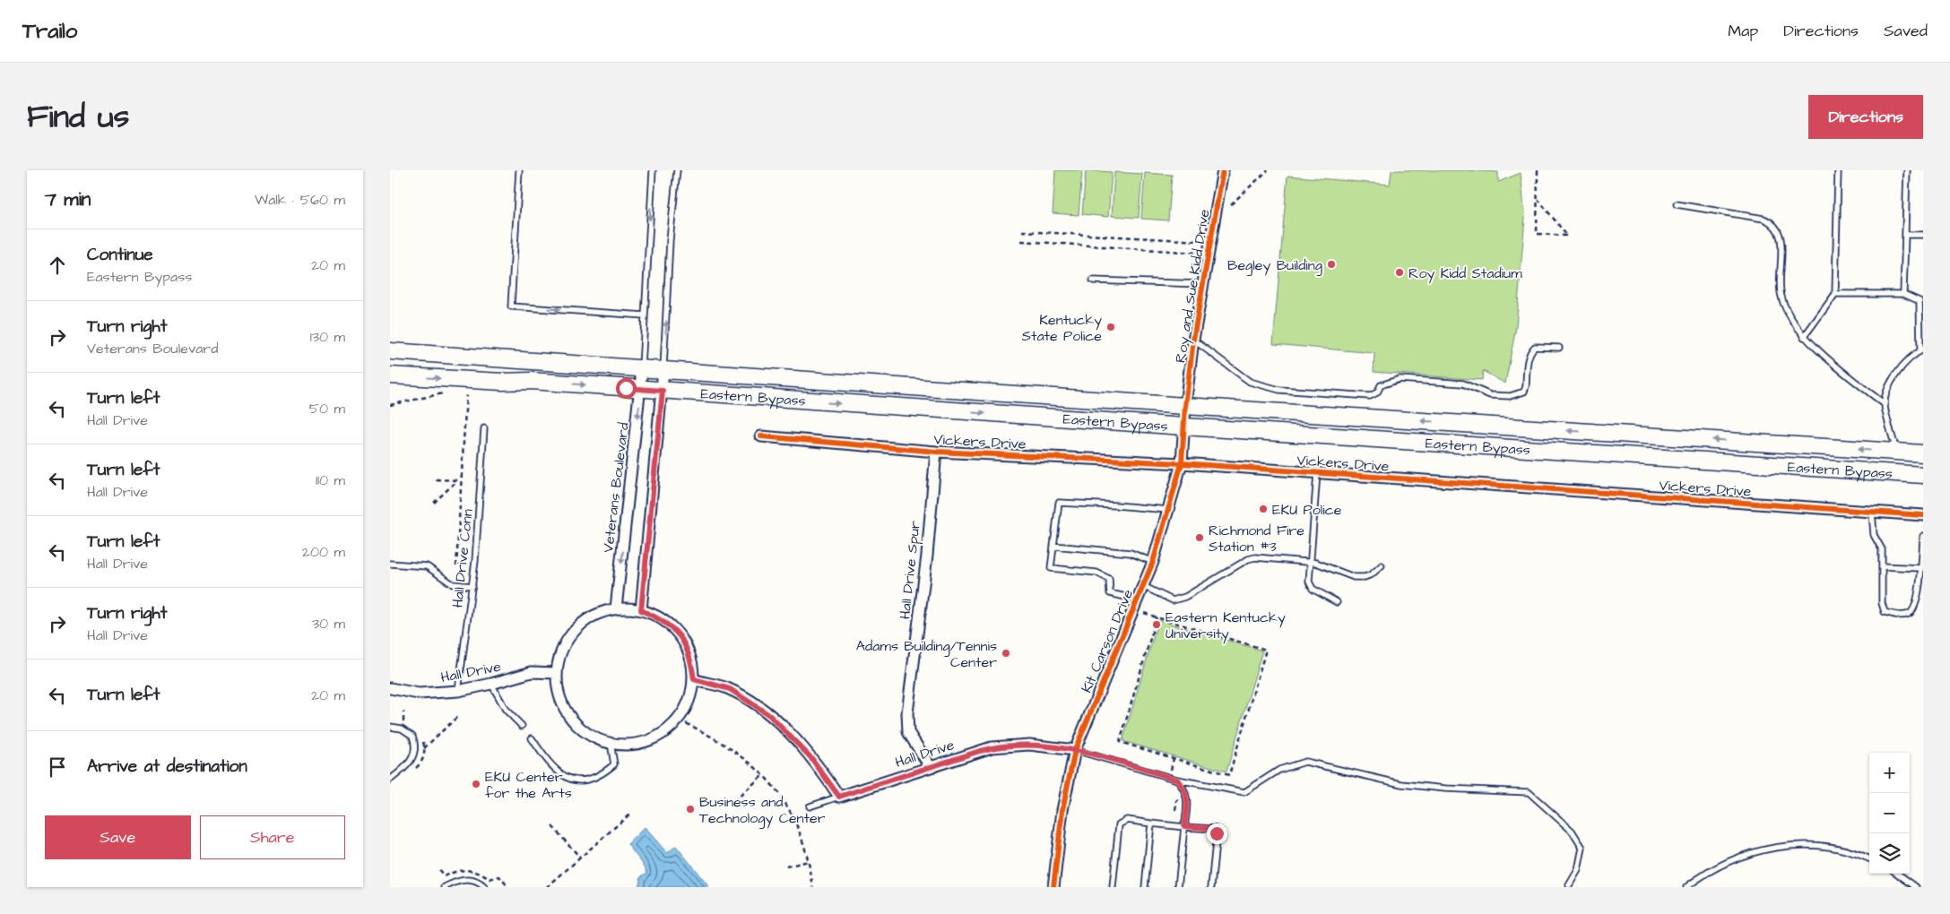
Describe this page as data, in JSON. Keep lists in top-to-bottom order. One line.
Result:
{"streets":{"main road":["Eastern Bypass"],"street":["Roy and Sue Kidd Drive","Vickers Drive","Veterans Boulevard","Hall Drive Spur","Kit Carson Drive","Hall Drive"],"lane":["Hall Drive Conn"]},"crossings":[["Roy and Sue Kidd Drive","Eastern Bypass"],["Roy and Sue Kidd Drive","Kit Carson Drive"],["Eastern Bypass","Veterans Boulevard"],["Eastern Bypass","Kit Carson Drive"],["Vickers Drive","Hall Drive Spur"],["Vickers Drive","Kit Carson Drive"],["Veterans Boulevard","Hall Drive"],["Hall Drive Conn","Hall Drive"],["Hall Drive Spur","Hall Drive"],["Kit Carson Drive","Hall Drive"]],"places":["Begley Building","Roy Kidd Stadium","Kentucky State Police","EKU Police","Richmond Fire Station #3","Eastern Kentucky University","Adams Building/Tennis Center","EKU Center for the Arts","Business and Technology Center"],"page":{"header":"Trailo","nav":["Map","Directions","Saved"],"title":"Find us","buttons":["Directions",["Save","Share"]],"heading":["7 min","Walk · 560 m"],"list":[["Continue","Eastern Bypass","20 m"],["Turn right","Veterans Boulevard","130 m"],["Turn left","Hall Drive","50 m"],["Turn left","Hall Drive","110 m"],["Turn left","Hall Drive","200 m"],["Turn right","Hall Drive","30 m"],["Turn left","20 m"],"Arrive at destination"],"map_buttons":["+","−"]}}
